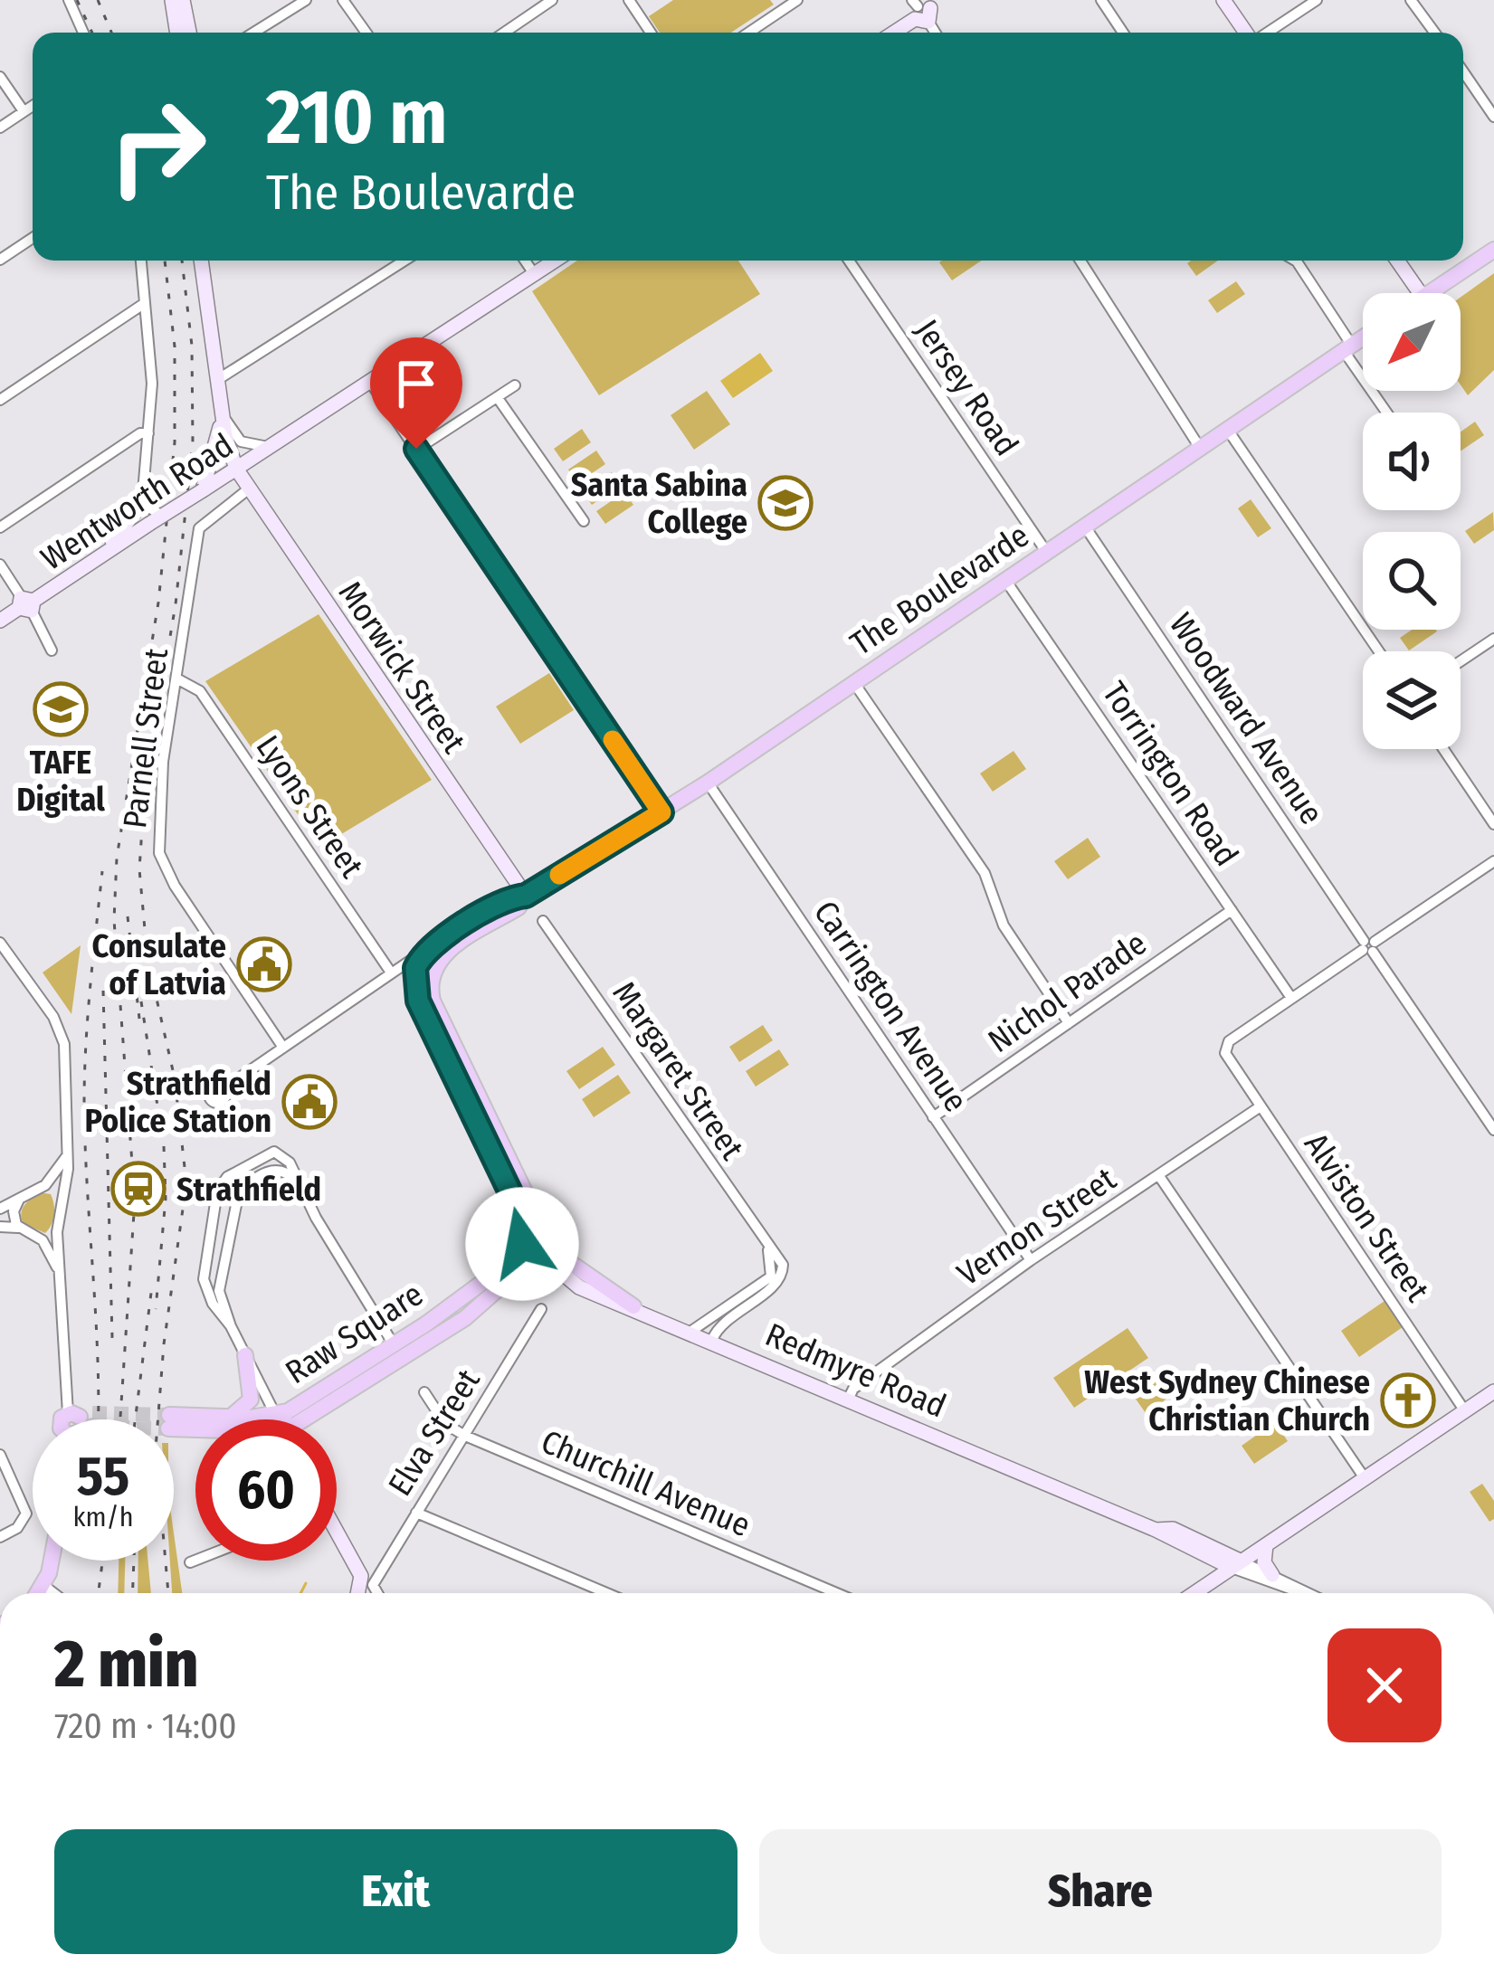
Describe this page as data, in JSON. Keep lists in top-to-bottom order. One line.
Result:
{"streets":{"main road":["Wentworth Road","The Boulevarde","Morwick Street","Raw Square","Redmyre Road"],"street":["Jersey Road","Woodward Avenue","Parnell Street","Torrington Road","Lyons Street","Nichol Parade","Carrington Avenue","Margaret Street","Alviston Street","Vernon Street","Elva Street","Churchill Avenue"]},"crossings":[["Jersey Road","The Boulevarde"],["Wentworth Road","Morwick Street"],["The Boulevarde","Morwick Street"],["The Boulevarde","Woodward Avenue"],["The Boulevarde","Parnell Street"],["The Boulevarde","Torrington Road"],["The Boulevarde","Lyons Street"],["The Boulevarde","Carrington Avenue"],["The Boulevarde","Raw Square"],["Morwick Street","Parnell Street"],["Parnell Street","Lyons Street"],["Torrington Road","Nichol Parade"],["Torrington Road","Alviston Street"],["Nichol Parade","Carrington Avenue"],["Carrington Avenue","Vernon Street"],["Alviston Street","Vernon Street"],["Vernon Street","Redmyre Road"],["Elva Street","Churchill Avenue"]],"places":{"school or university":["Santa Sabina College","TAFE Digital"],"public building":["Consulate of Latvia","Strathfield Police Station"],"station":["Strathfield"],"church":["West Sydney Chinese Christian Church"]},"north":"bottom left","page":{"turn":["210 m","The Boulevarde"],"speed":"55 km/h","limit":"60","heading":["2 min","720 m · 14:00"],"buttons":["Exit","Share"]}}
